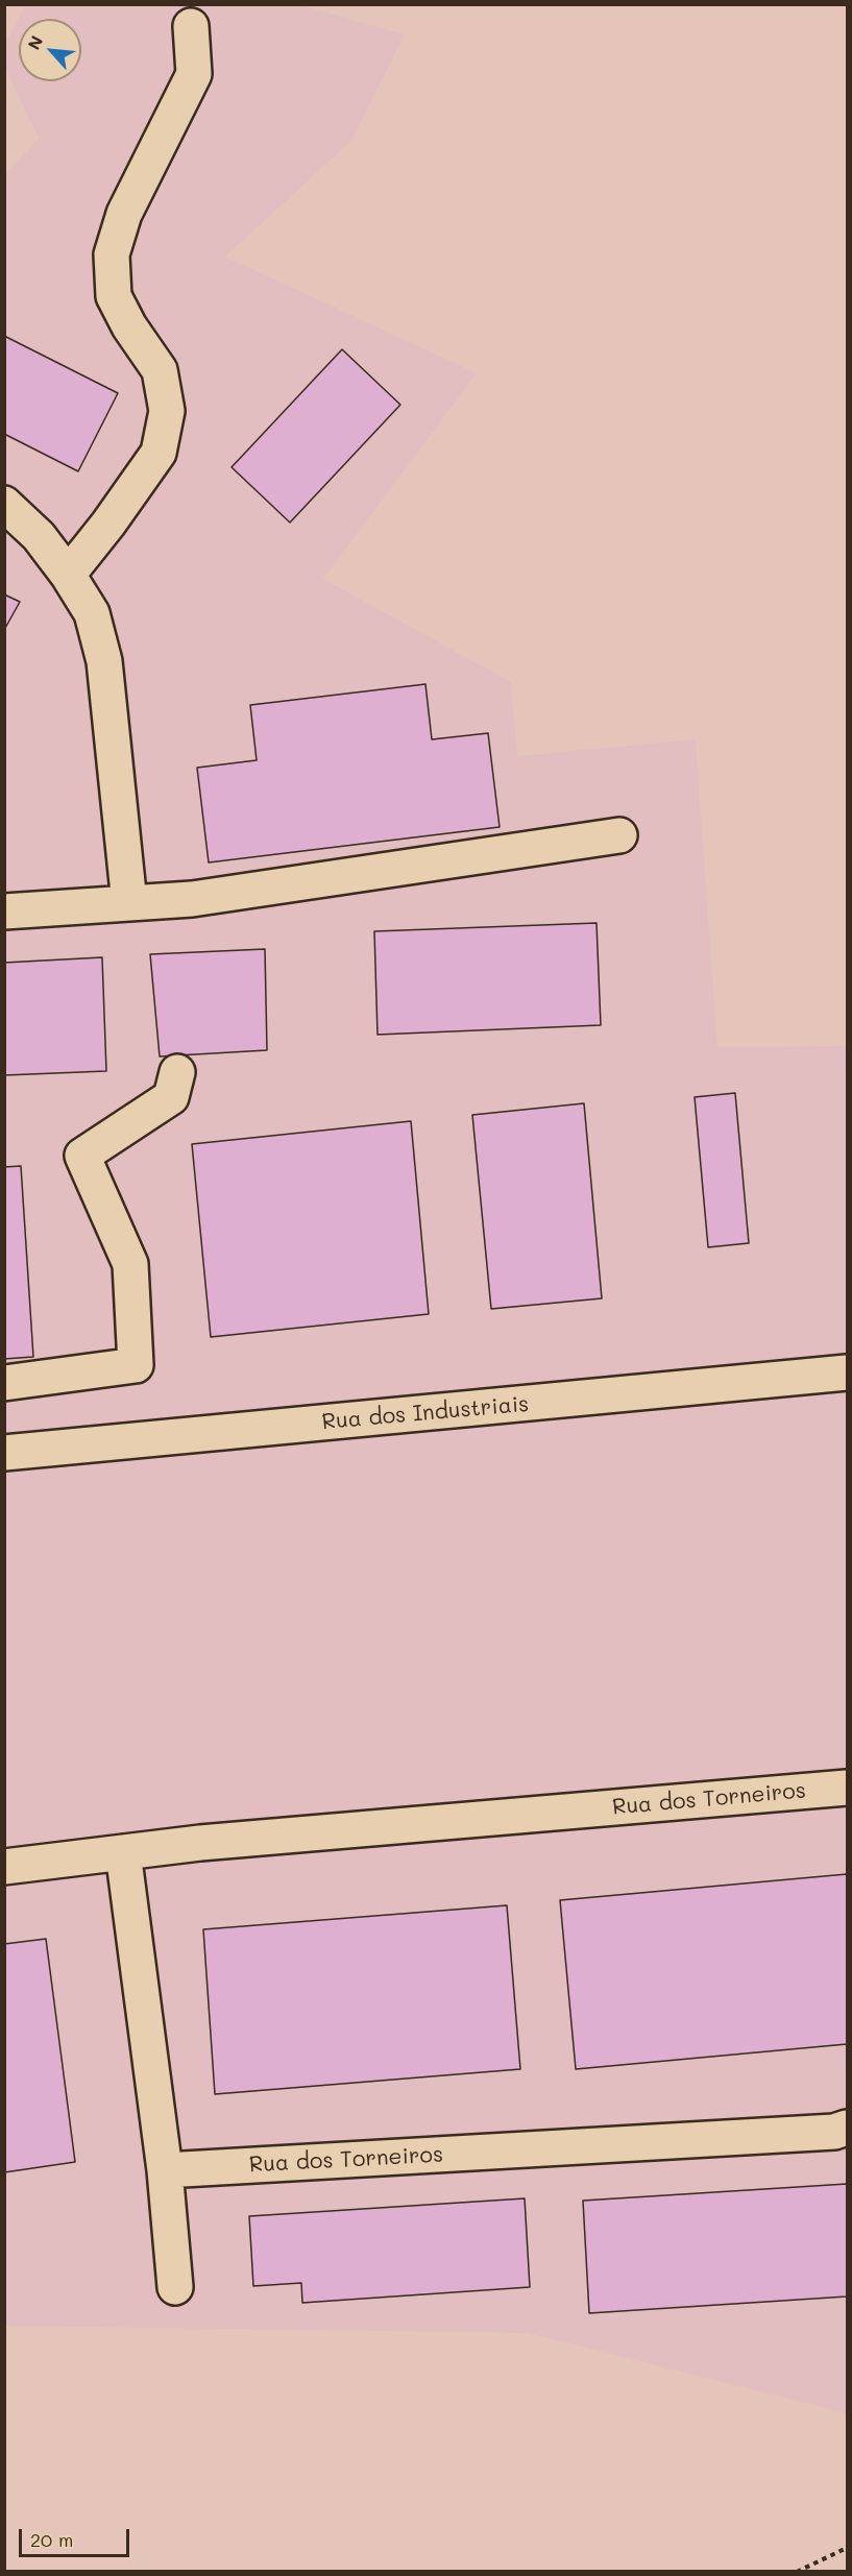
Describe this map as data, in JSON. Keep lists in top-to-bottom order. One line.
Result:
{"streets":{"street":["Rua dos Industriais","Rua dos Torneiros"]},"scale_bar":"20 m","north":"top left"}
